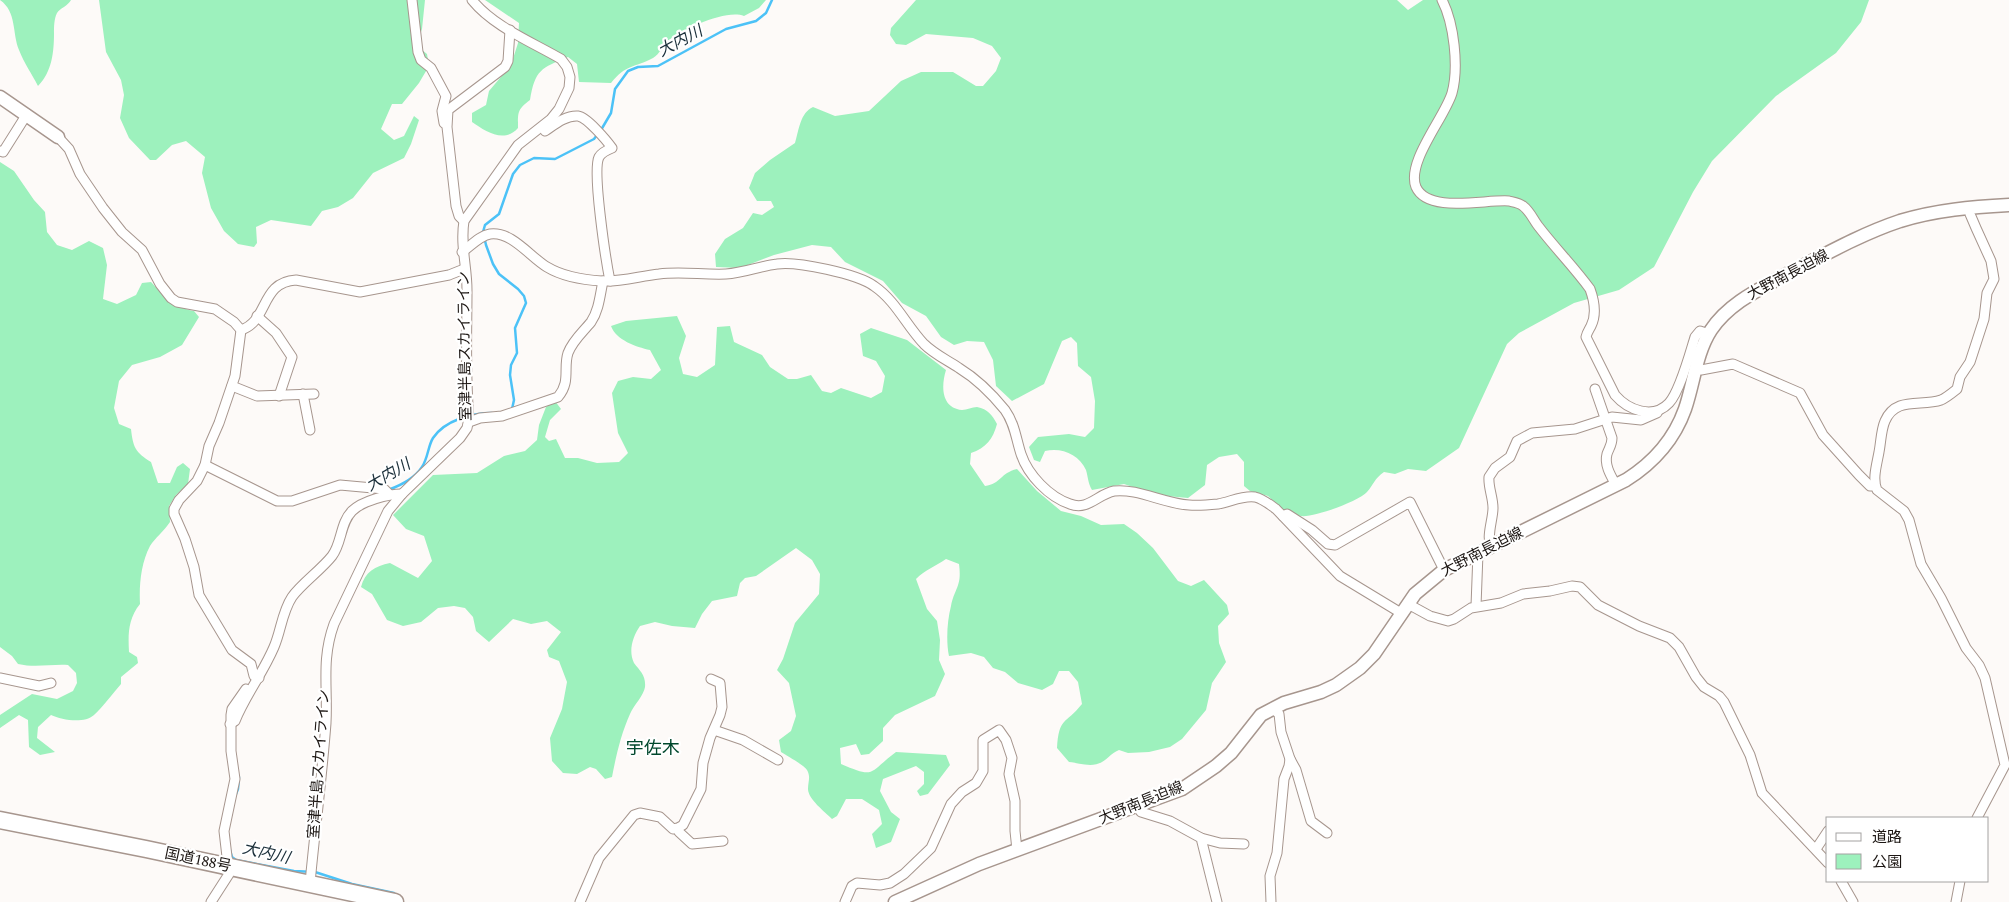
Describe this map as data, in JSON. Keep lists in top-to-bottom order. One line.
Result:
{"streets":{"highway":["国道188号"],"main road":["大野南長迫線"],"street":["室津半島スカイライン"]},"crossings":[["室津半島スカイライン","国道188号"]],"districts":["宇佐木"],"water":["大内川"],"legend":["道路","公園"]}
